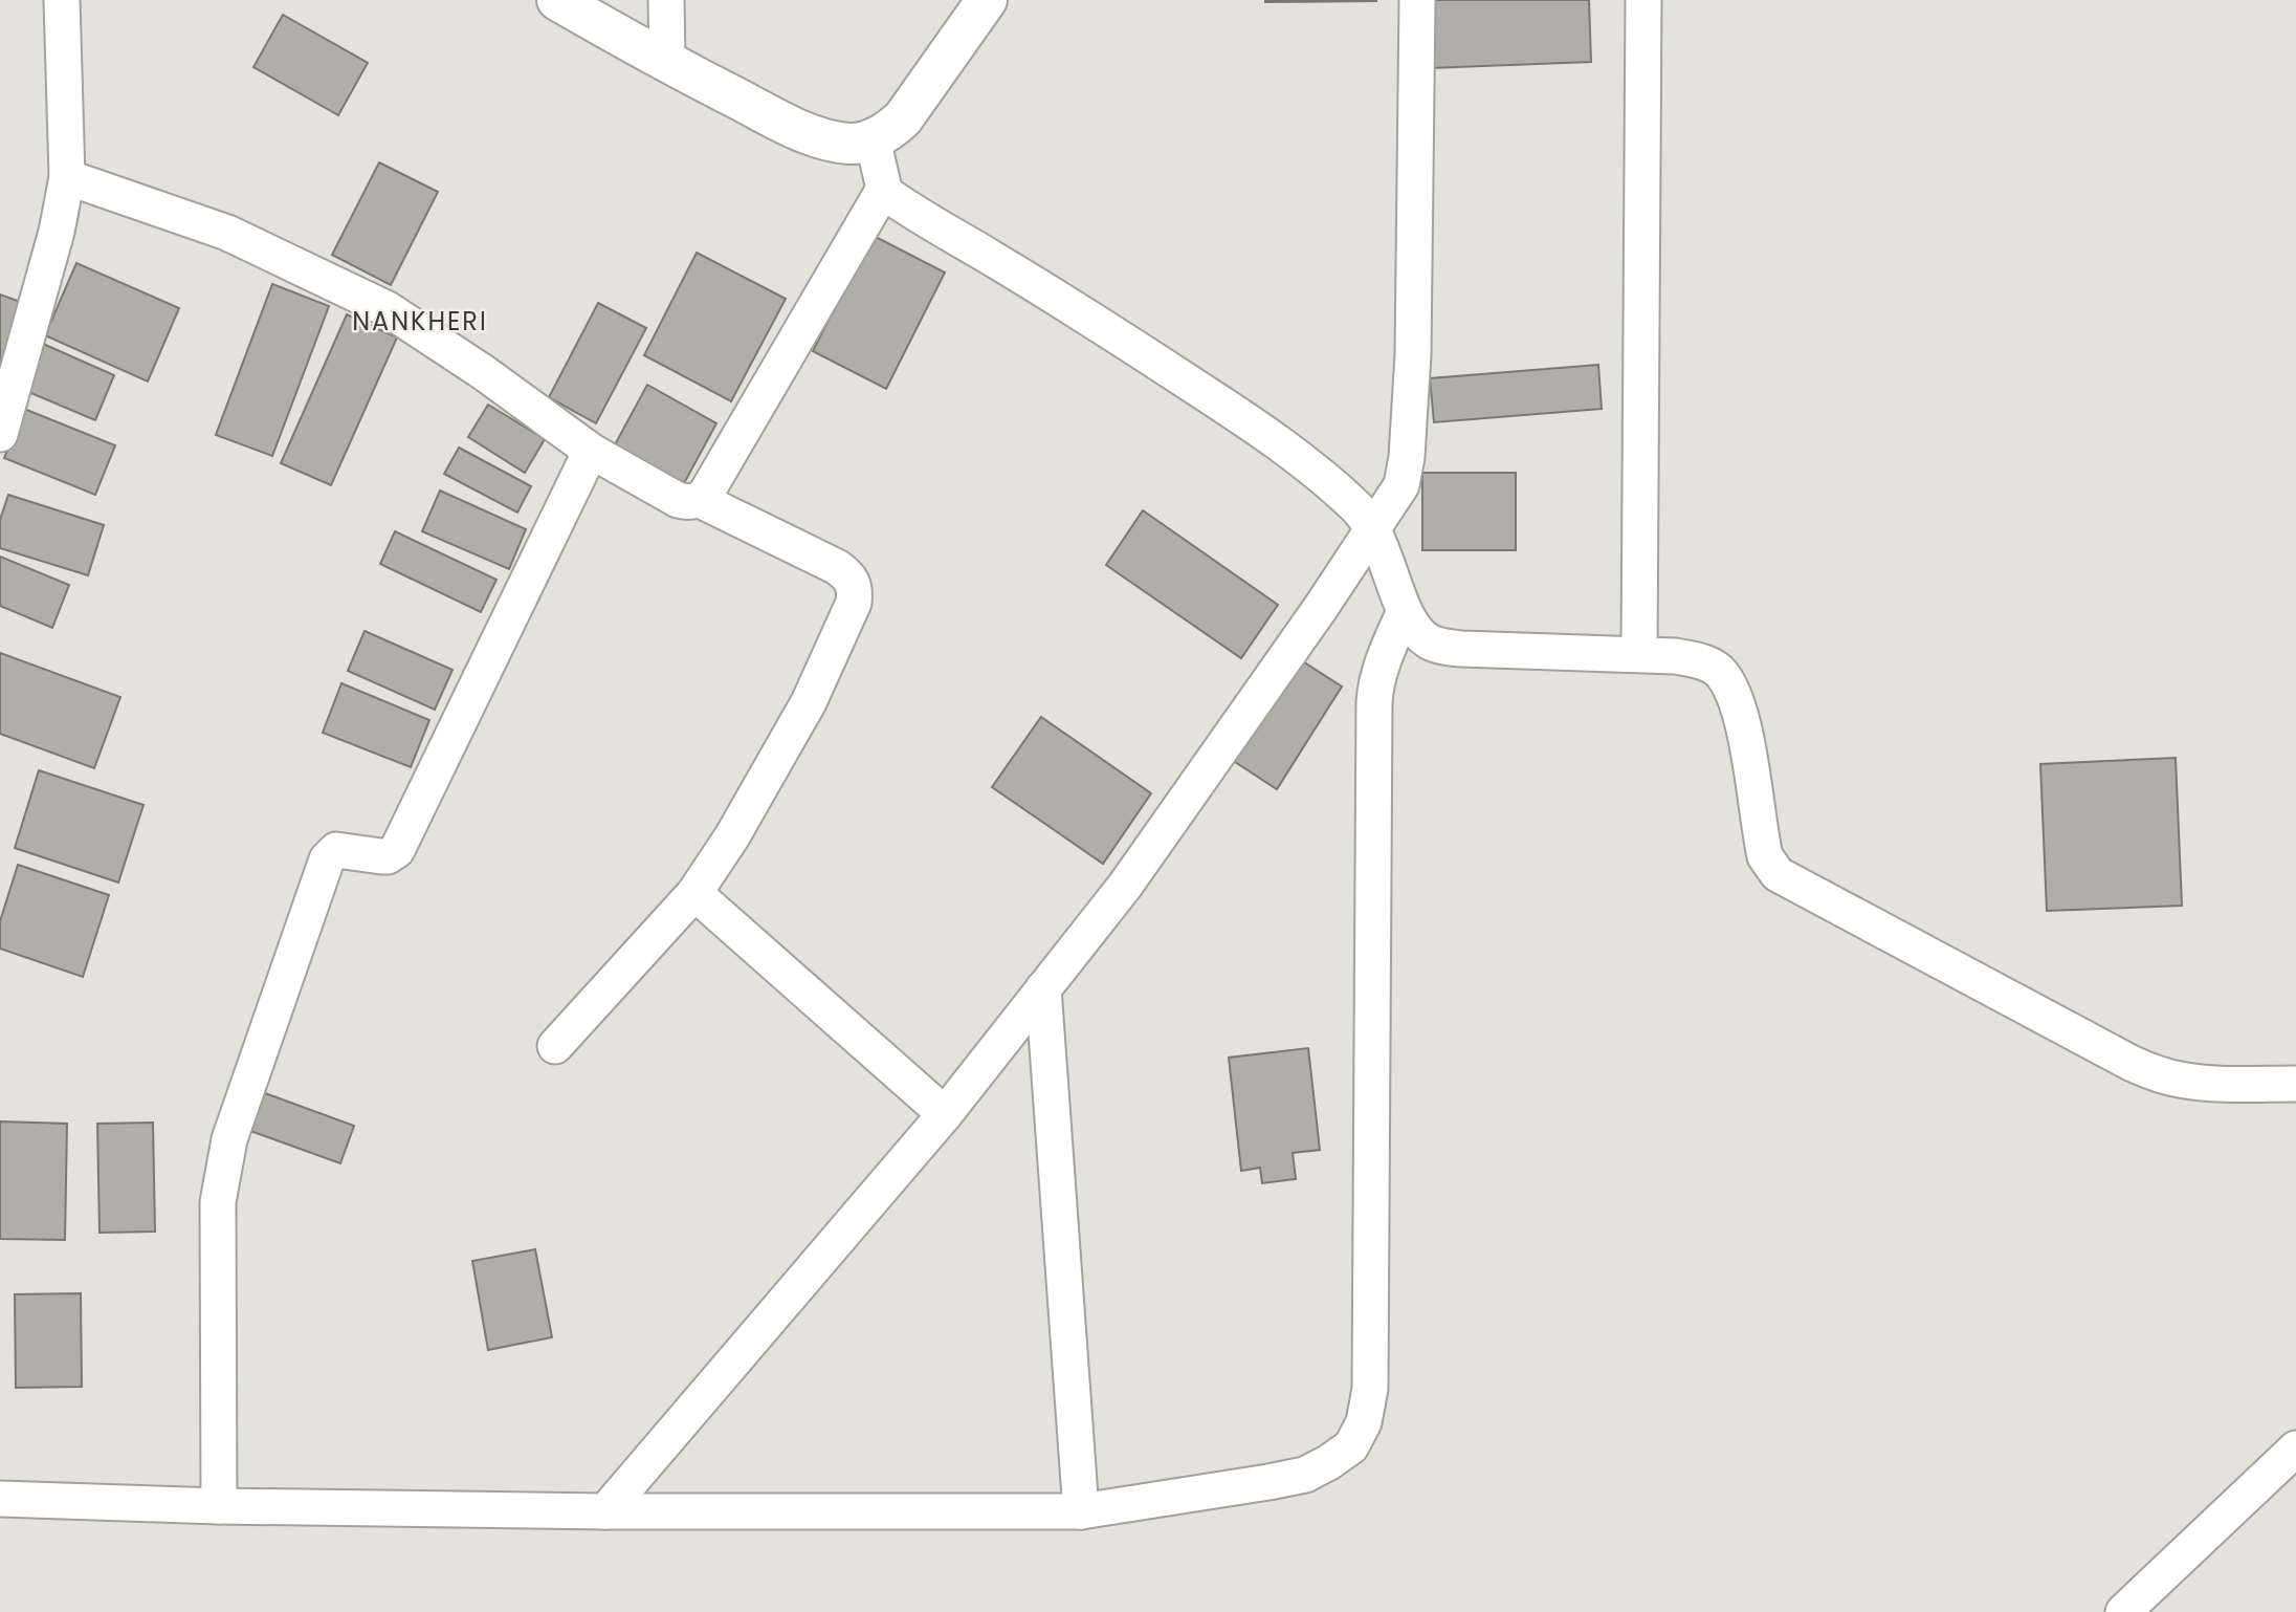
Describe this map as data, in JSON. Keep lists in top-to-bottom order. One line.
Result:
{"districts":["NANKHERI"]}
